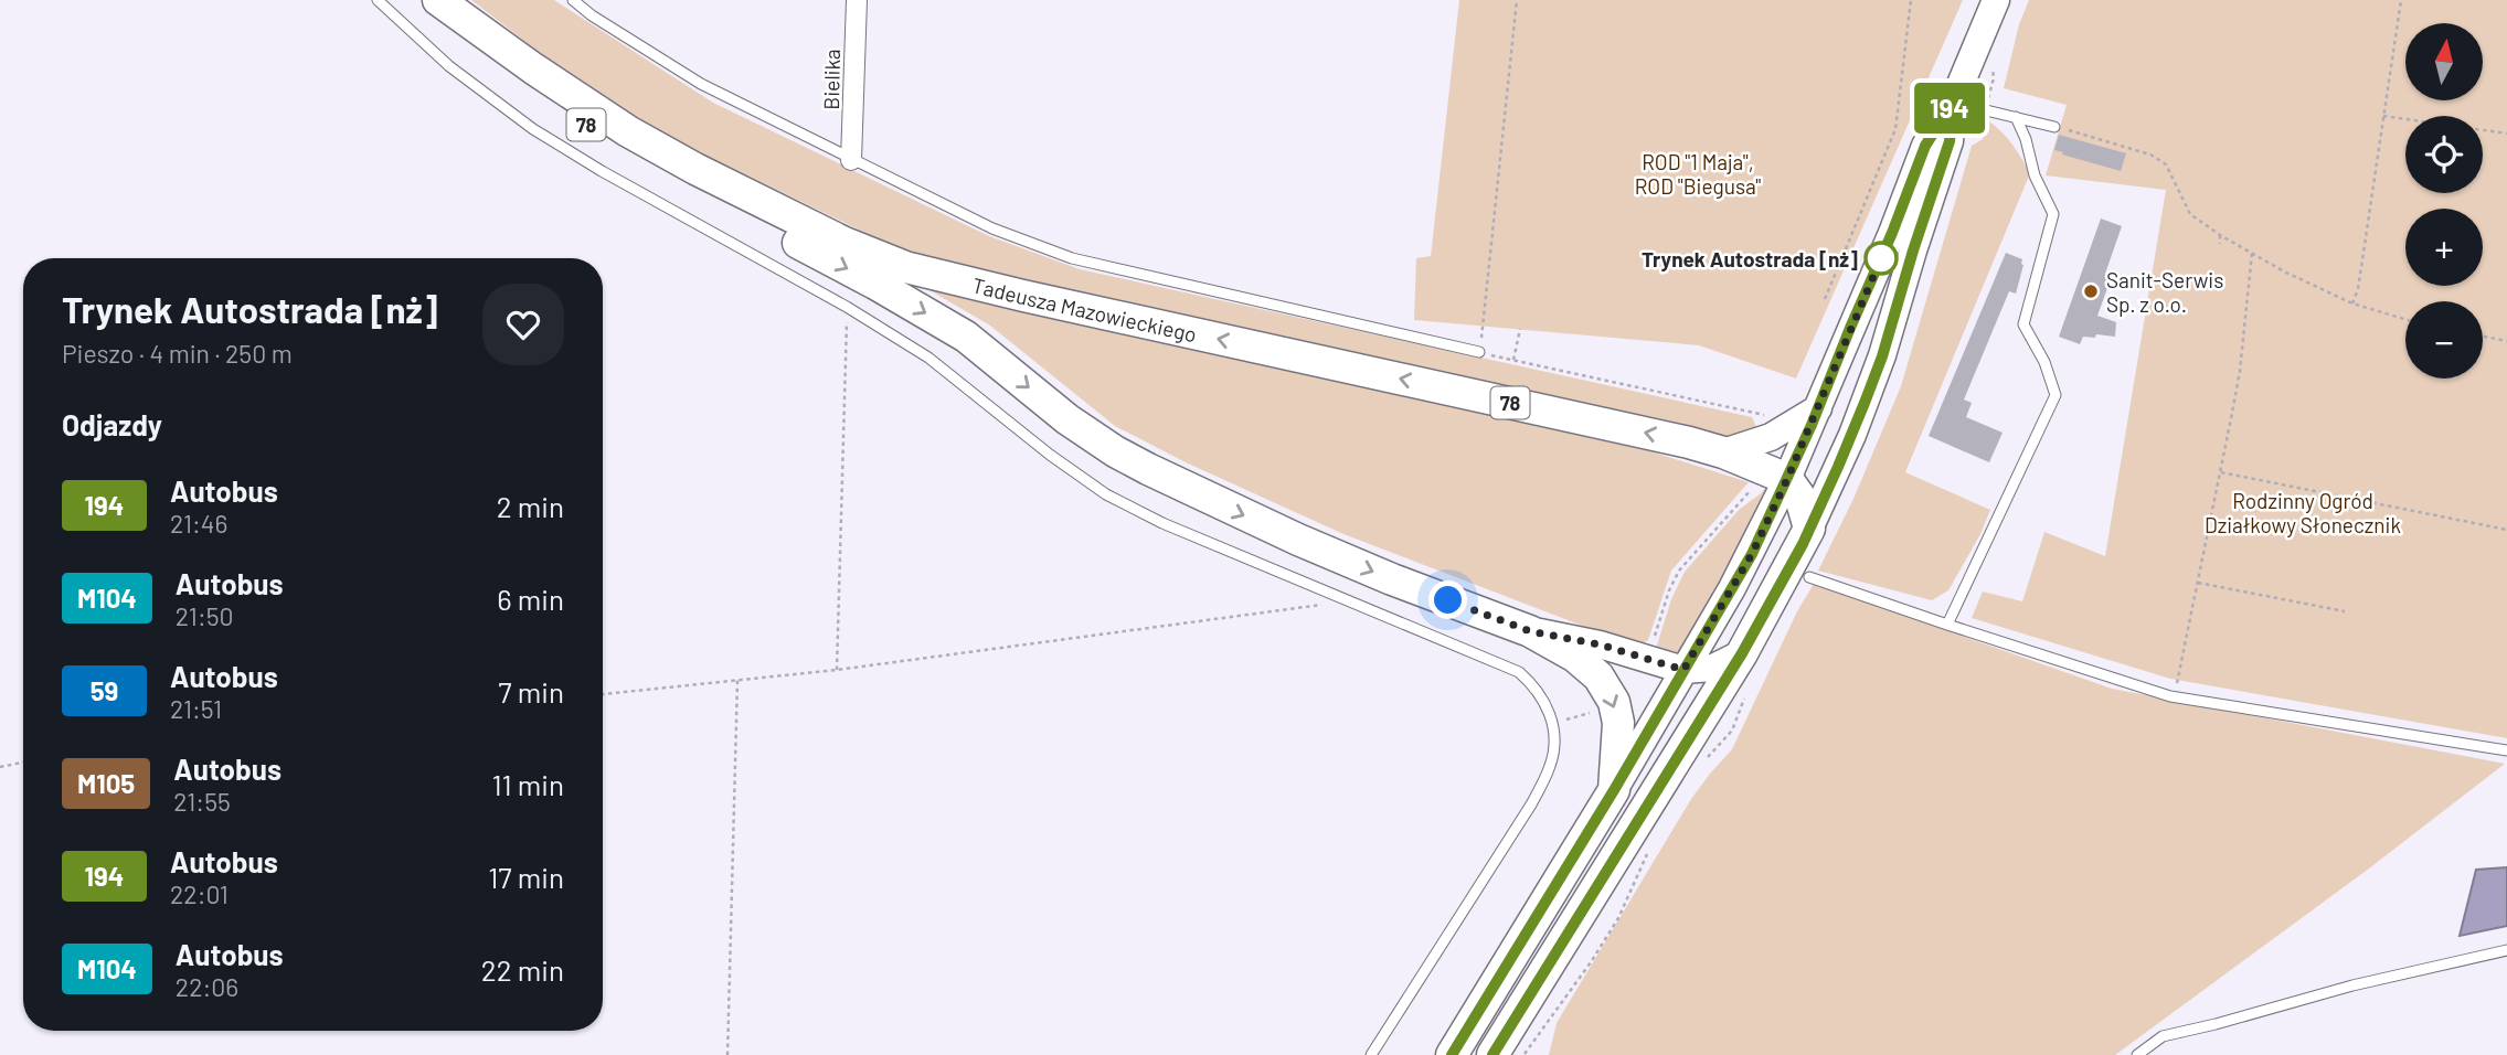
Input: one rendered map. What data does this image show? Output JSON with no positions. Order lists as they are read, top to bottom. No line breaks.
{"streets":{"main road":["78","Tadeusza Mazowieckiego"],"street":["Bielika"]},"parks":["ROD \"1 Maja\", ROD \"Biegusa\"","Rodzinny Ogród Działkowy Słonecznik"],"places":["Trynek Autostrada [nż]","Sanit-Serwis Sp. z o.o."],"lines":["bus line 194"],"north":"top","page":{"on_map":"194","map_buttons":["+","−"],"heading":[["Trynek Autostrada [nż]","Pieszo · 4 min · 250 m"],"Odjazdy"],"list":[{"mark":"194","name":"Autobus","note":"21:46","value":"2 min"},{"mark":"M104","name":"Autobus","note":"21:50","value":"6 min"},{"mark":"59","name":"Autobus","note":"21:51","value":"7 min"},{"mark":"M105","name":"Autobus","note":"21:55","value":"11 min"},{"mark":"194","name":"Autobus","note":"22:01","value":"17 min"},{"mark":"M104","name":"Autobus","note":"22:06","value":"22 min"}]}}
